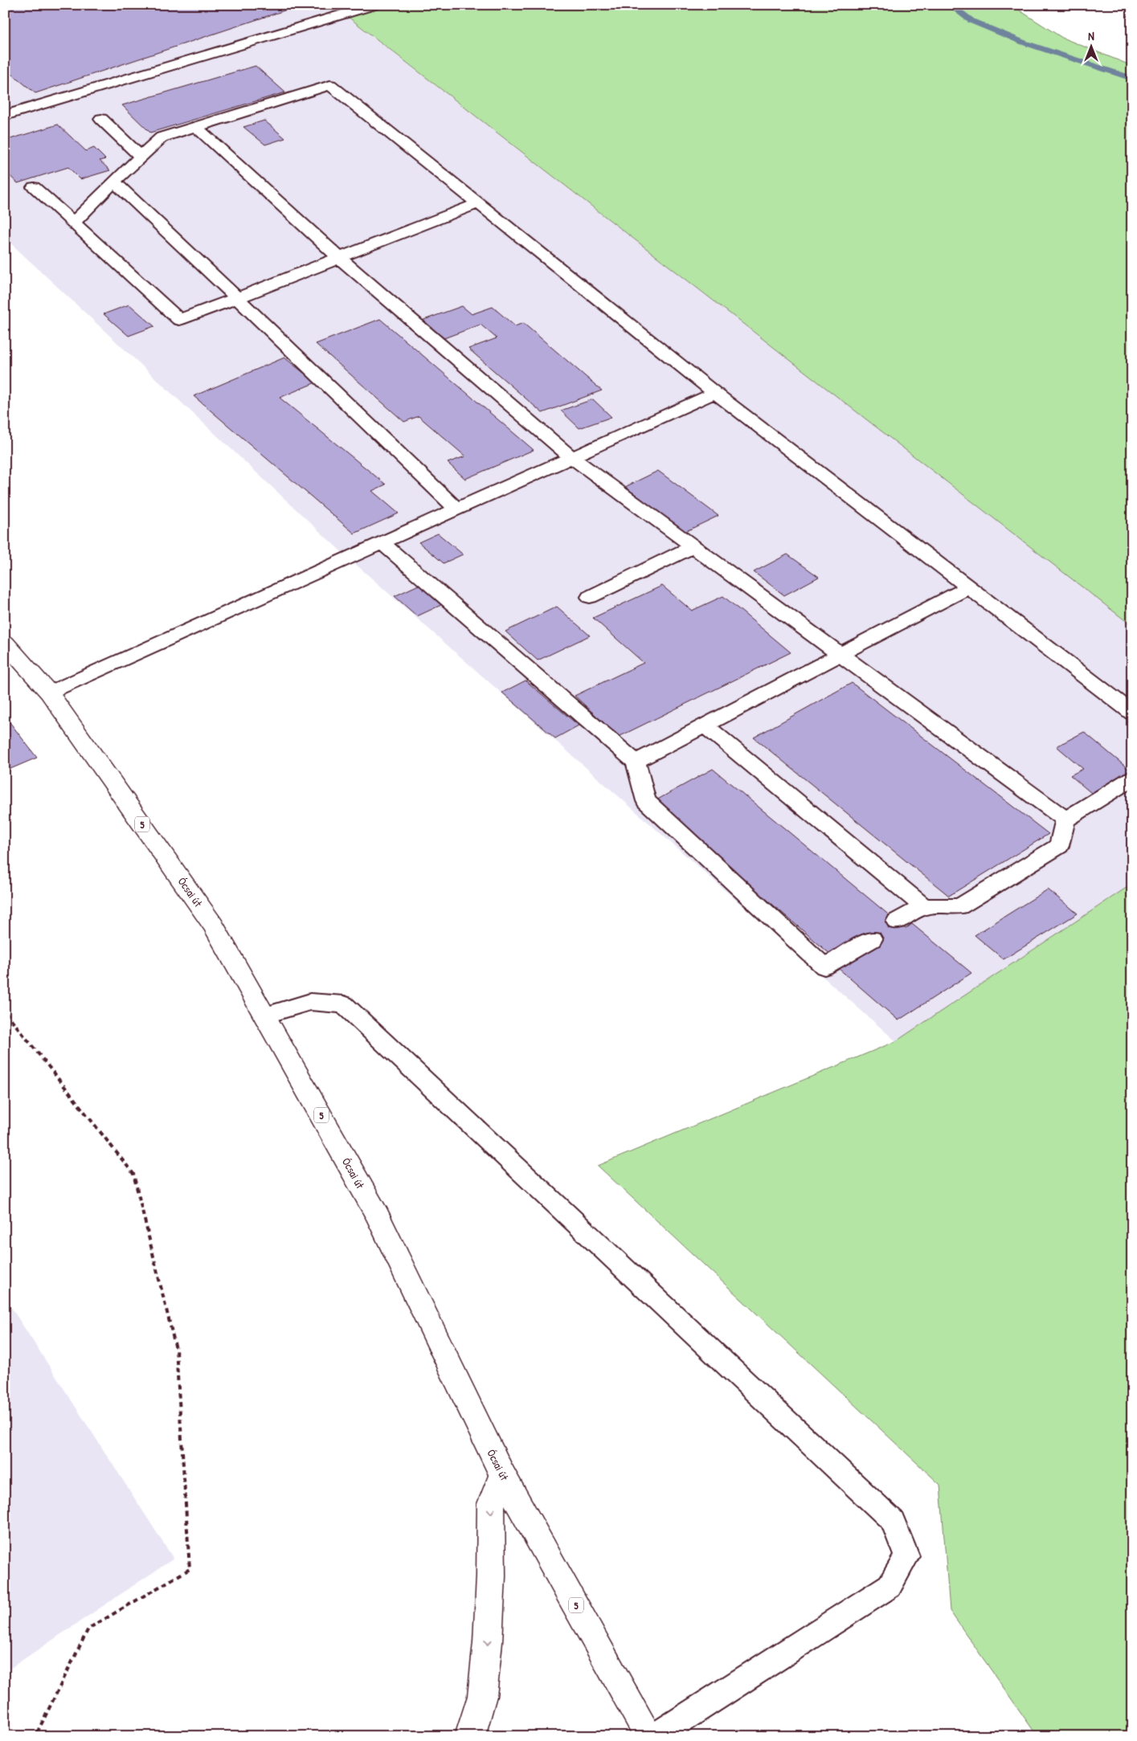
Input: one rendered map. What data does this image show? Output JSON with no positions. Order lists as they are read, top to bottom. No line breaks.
{"streets":{"main road":["5","Ócsai út"]},"north":"top"}
